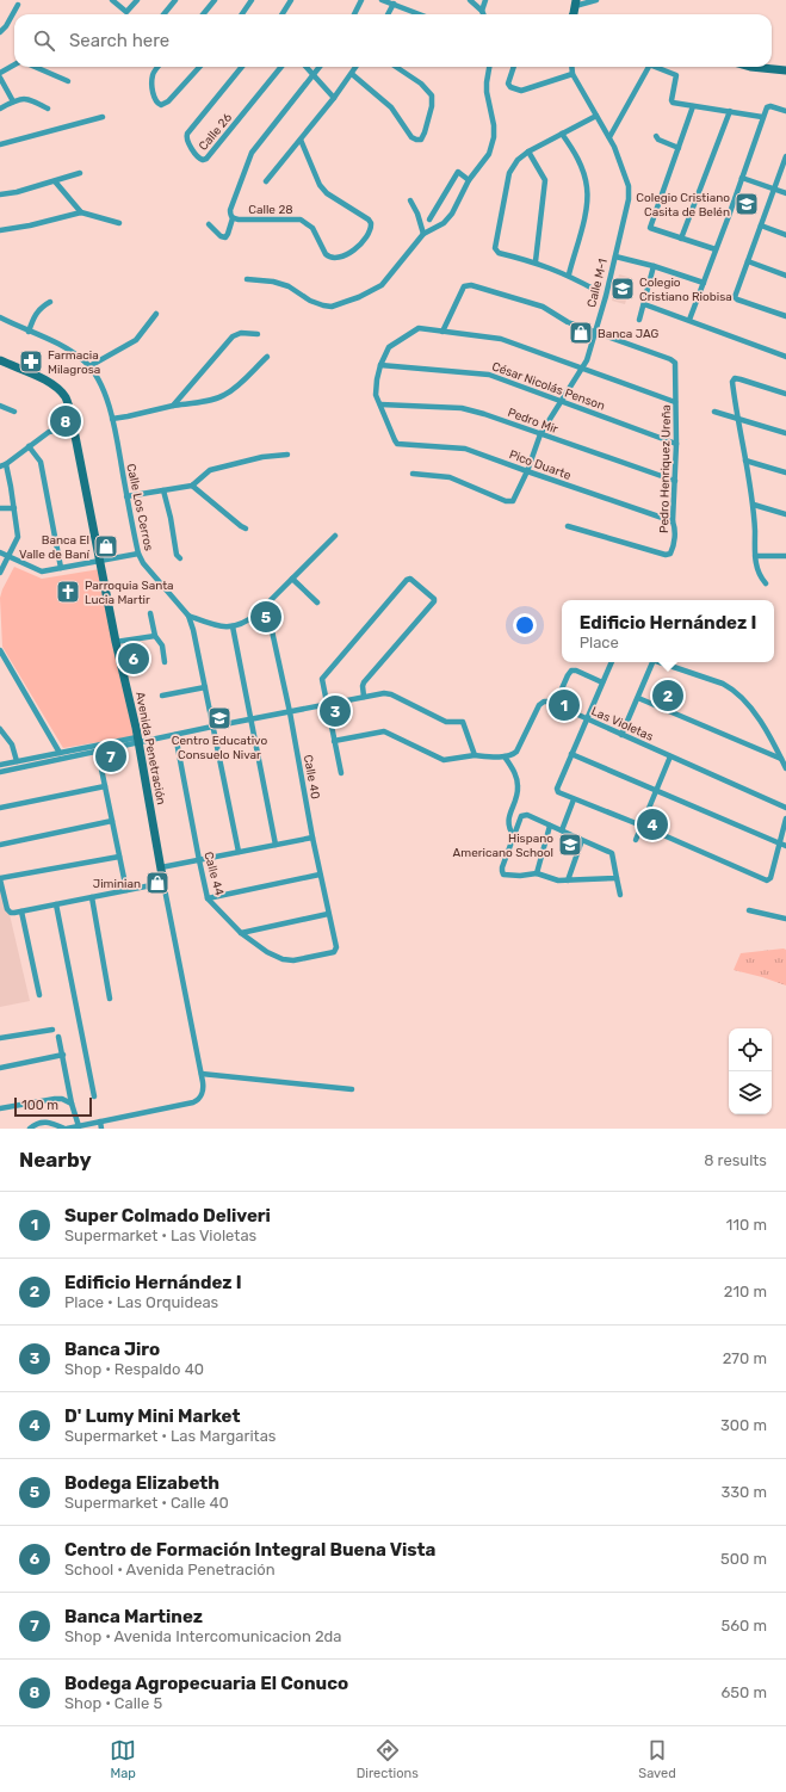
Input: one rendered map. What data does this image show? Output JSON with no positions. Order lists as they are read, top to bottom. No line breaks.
{"streets":{"street":["Calle 26","Calle 28","Calle M-1","César Nicolás Penson","Pedro Mir","Pico Duarte","Pedro Henriquez Ureña","Calle Los Cerros","Las Violetas","Avenida Penetración","Calle 40","Calle 44"]},"crossings":[["Calle M-1","César Nicolás Penson"],["Calle M-1","Pedro Mir"],["Calle M-1","Pico Duarte"],["Calle M-1","Pedro Henriquez Ureña"],["César Nicolás Penson","Pedro Henriquez Ureña"],["Pedro Mir","Pico Duarte"],["Pedro Mir","Pedro Henriquez Ureña"],["Pico Duarte","Pedro Henriquez Ureña"],["Calle 40","Calle 44"]],"places":{"school or university":["Colegio Cristiano Casita de Belén","Colegio Cristiano Riobisa","Centro Educativo Consuelo Nivar","Hispano Americano School"],"shop":["Banca JAG","Banca El Valle de Baní","Jiminian"],"pharmacy":["Farmacia Milagrosa"],"church":["Parroquia Santa Lucia Martir"]},"scale_bar":"100 m","page":{"search":"Search here","pins":["8","5","6","2","1","3","7","4"],"popup":["Edificio Hernández I","Place"],"scale":"100 m","heading":["Nearby","8 results"],"list":[{"mark":"1","name":"Super Colmado Deliveri","note":"Supermarket · Las Violetas","value":"110 m"},{"mark":"2","name":"Edificio Hernández I","note":"Place · Las Orquideas","value":"210 m"},{"mark":"3","name":"Banca Jiro","note":"Shop · Respaldo 40","value":"270 m"},{"mark":"4","name":"D' Lumy Mini Market","note":"Supermarket · Las Margaritas","value":"300 m"},{"mark":"5","name":"Bodega Elizabeth","note":"Supermarket · Calle 40","value":"330 m"},{"mark":"6","name":"Centro de Formación Integral Buena Vista","note":"School · Avenida Penetración","value":"500 m"},{"mark":"7","name":"Banca Martinez","note":"Shop · Avenida Intercomunicacion 2da","value":"560 m"},{"mark":"8","name":"Bodega Agropecuaria El Conuco","note":"Shop · Calle 5","value":"650 m"}],"nav":["Map","Directions","Saved"]}}
